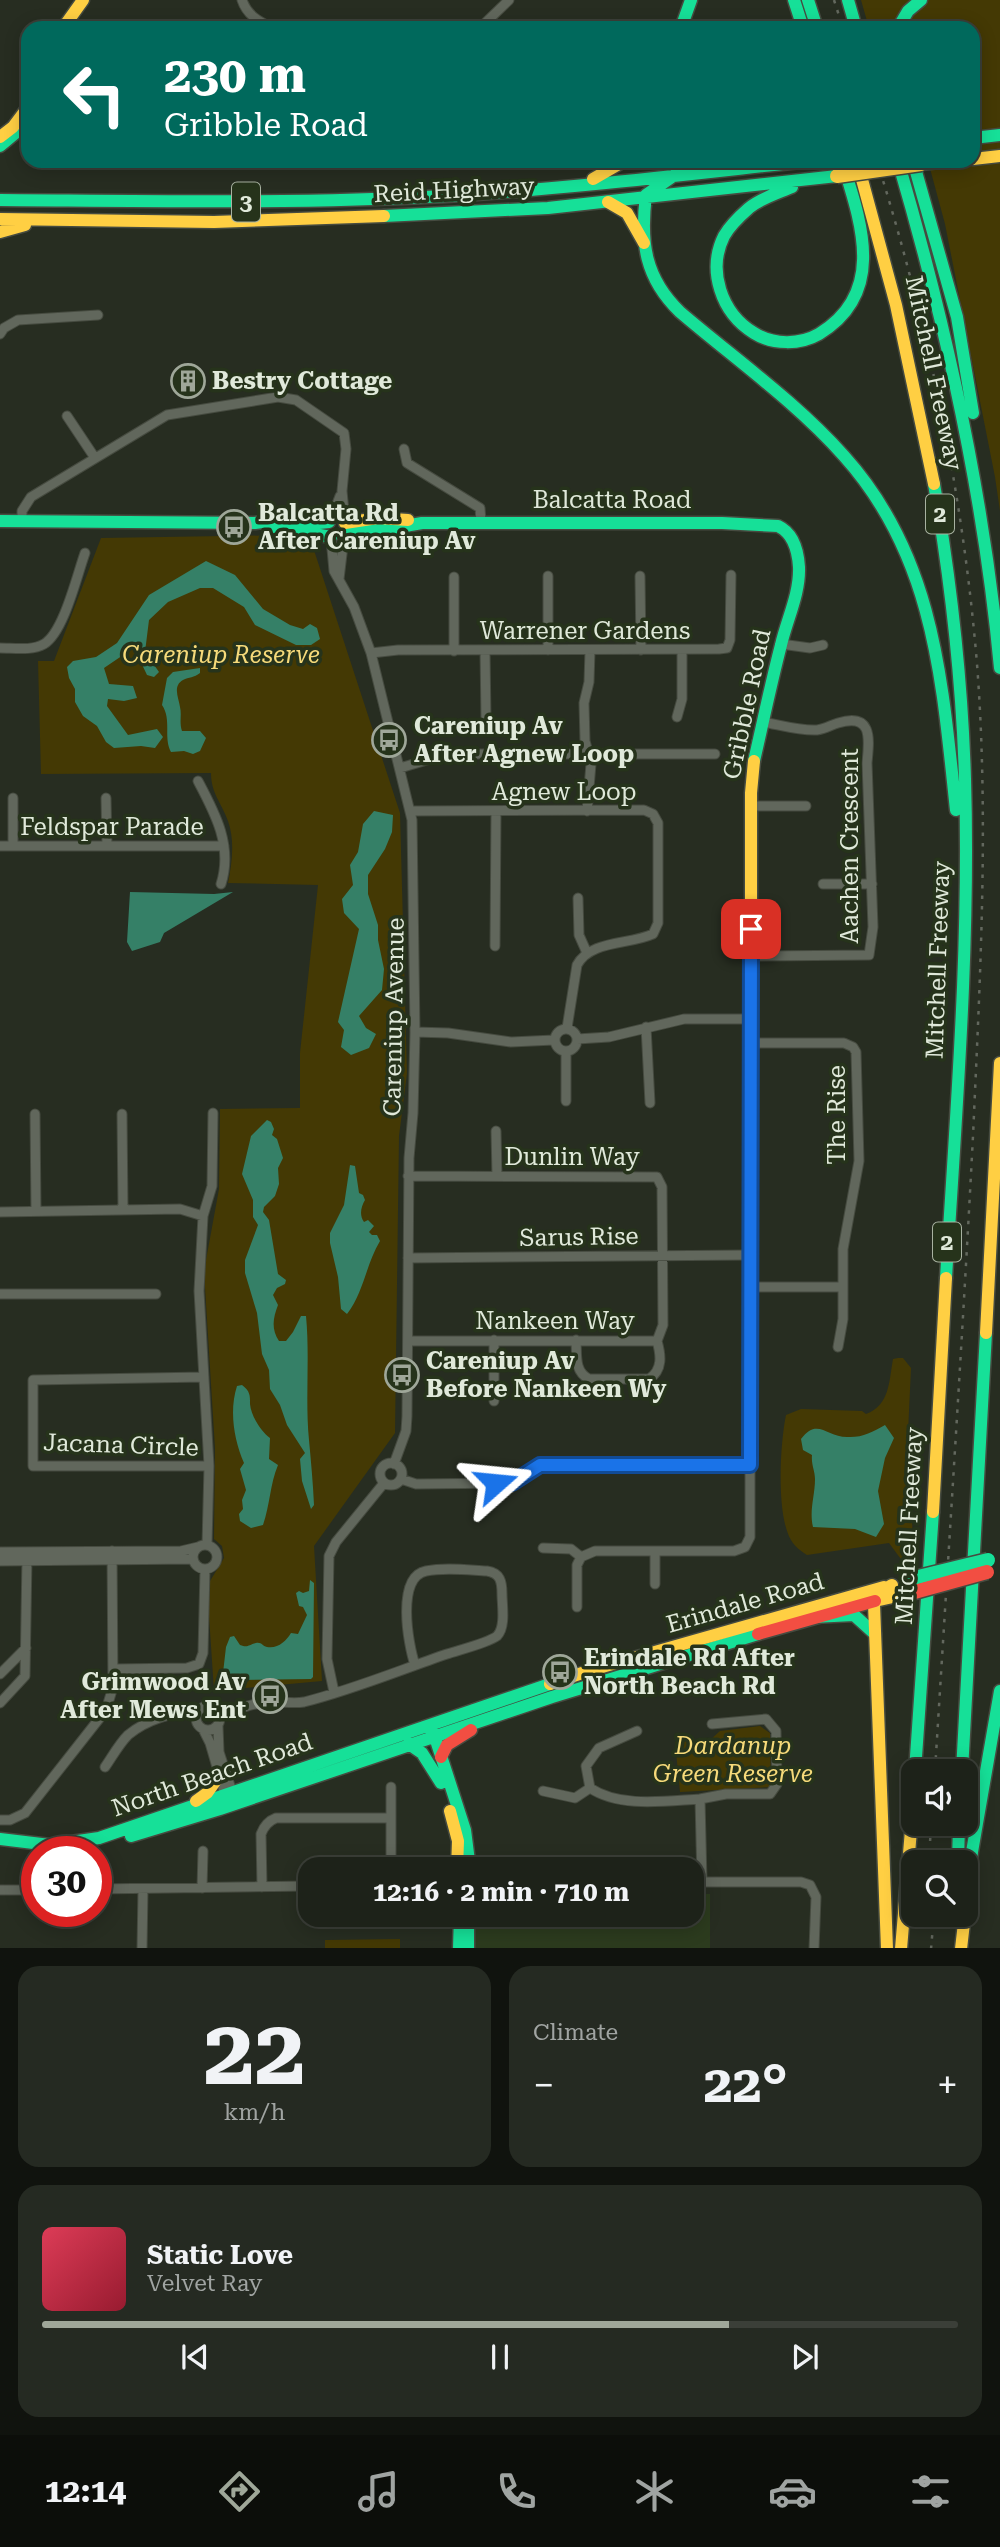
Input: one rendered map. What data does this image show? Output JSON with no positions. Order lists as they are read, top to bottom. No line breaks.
{"streets":{"main road":["Reid Highway","3","Mitchell Freeway","Balcatta Road","2","Gribble Road","Erindale Road","North Beach Road"],"street":["Warrener Gardens","Agnew Loop","Feldspar Parade","Aachen Crescent","Careniup Avenue","The Rise","Dunlin Way","Sarus Rise","Nankeen Way","Jacana Circle"]},"crossings":[["Balcatta Road","Gribble Road"],["Balcatta Road","Careniup Avenue"],["Warrener Gardens","Careniup Avenue"],["Gribble Road","Aachen Crescent"],["Gribble Road","The Rise"],["Gribble Road","Sarus Rise"],["Agnew Loop","Careniup Avenue"],["Careniup Avenue","Dunlin Way"],["Careniup Avenue","Sarus Rise"],["Careniup Avenue","Nankeen Way"],["Dunlin Way","Sarus Rise"],["Dunlin Way","Nankeen Way"],["Sarus Rise","Nankeen Way"],["Erindale Road","North Beach Road"]],"parks":["Careniup Reserve","Dardanup Green Reserve"],"places":{"building":["Bestry Cottage"],"bus stop":["Balcatta Rd After Careniup Av","Careniup Av After Agnew Loop","Careniup Av Before Nankeen Wy","Erindale Rd After North Beach Rd","Grimwood Av After Mews Ent"]},"page":{"turn":["230 m","Gribble Road"],"limit":"30","trip":"12:16 · 2 min · 710 m","tile":[["22","km/h"],"Climate"],"heat":["−","22°","+"],"song":["Static Love","Velvet Ray"],"tabs":"12:14"}}
